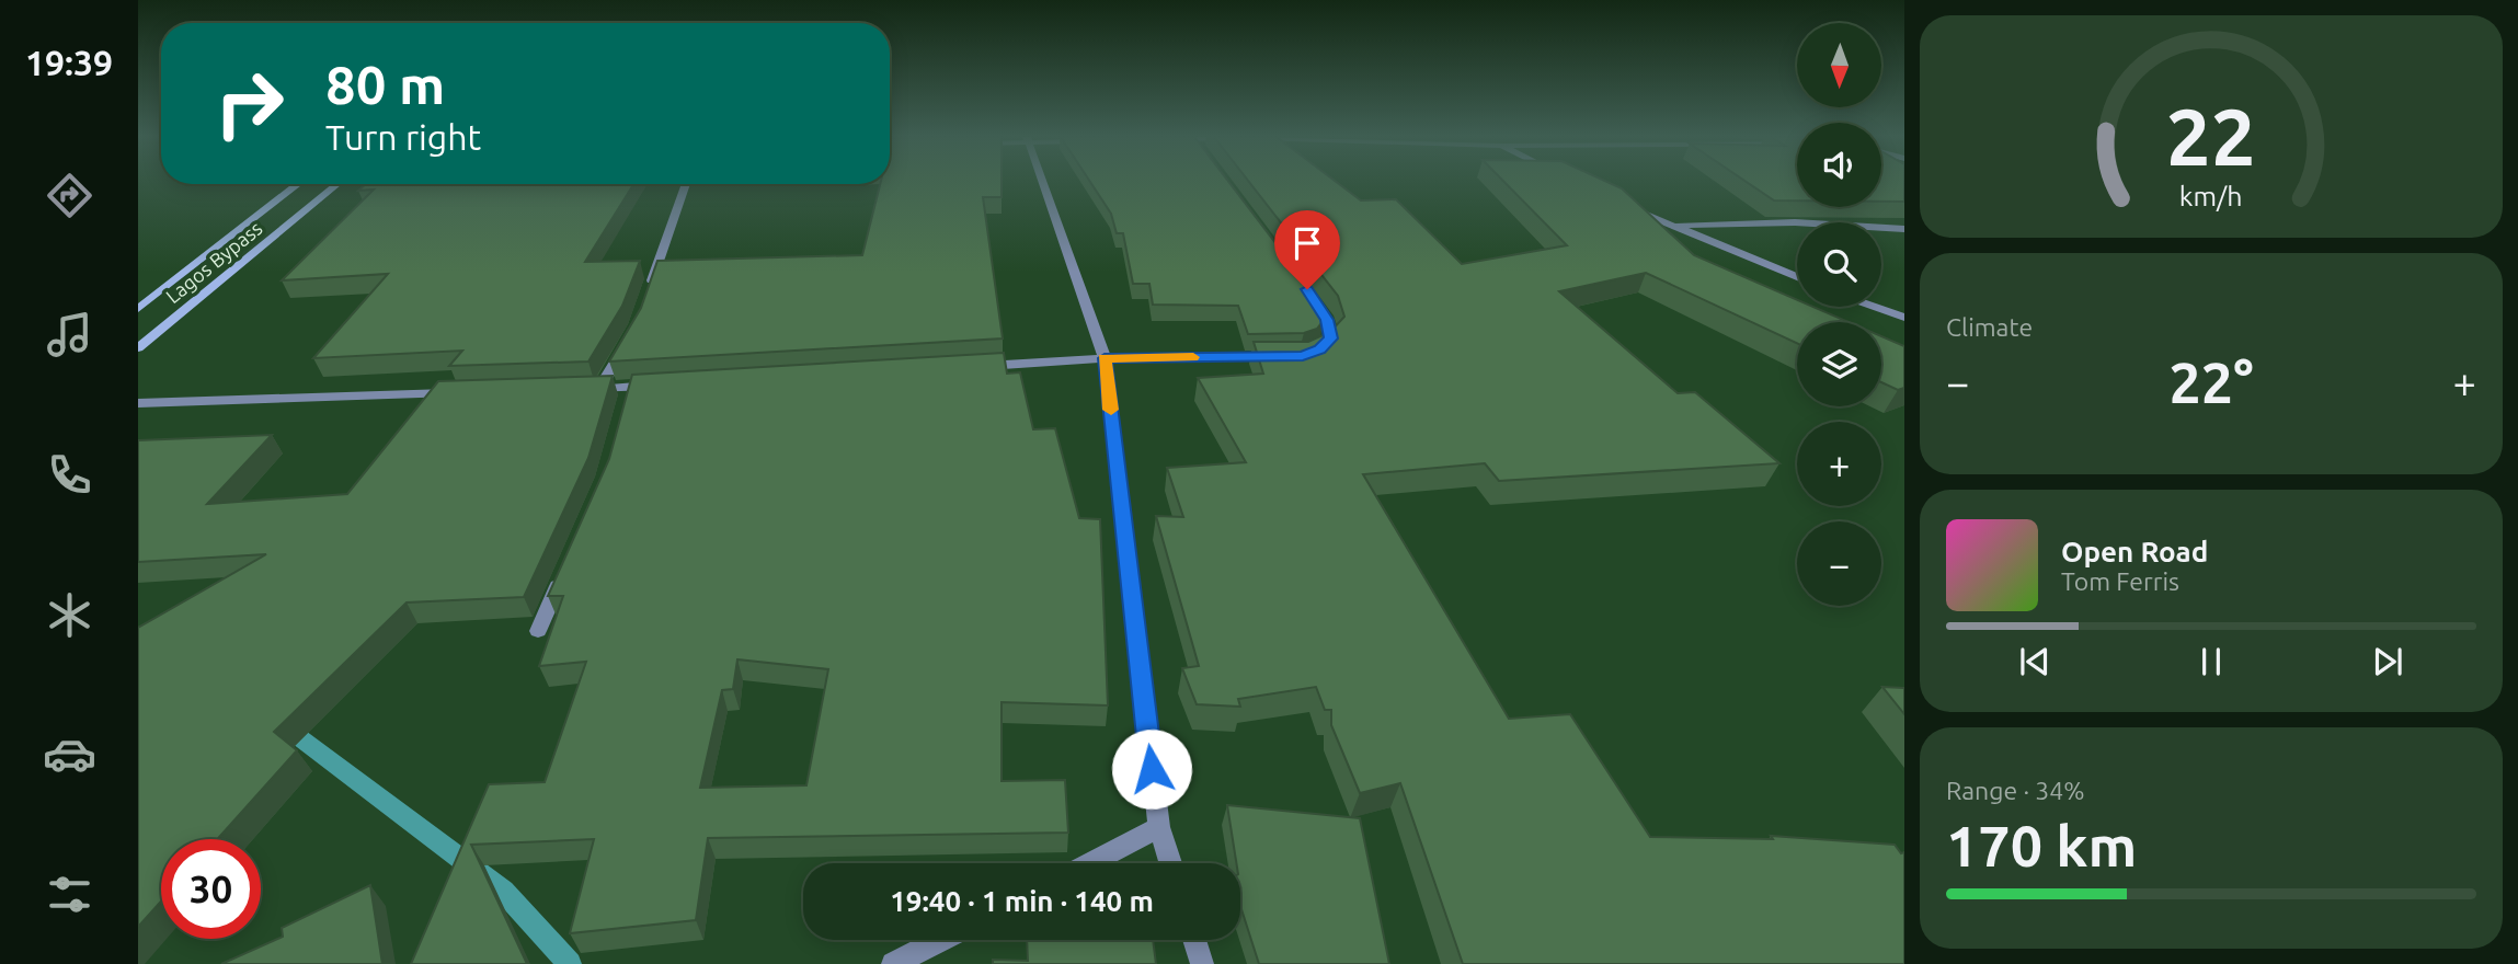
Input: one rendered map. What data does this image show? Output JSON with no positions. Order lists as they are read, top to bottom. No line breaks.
{"streets":{"main road":["Lagos Bypass"]},"north":"bottom","page":{"tabs":"19:39","map_buttons":["+","−"],"turn":["80 m","Turn right"],"tile":["Climate",["Range · 34%","170 km"]],"heat":["−","22°","+"],"song":["Open Road","Tom Ferris"],"limit":"30","trip":"19:40 · 1 min · 140 m","gauge":["22","km/h"]}}
